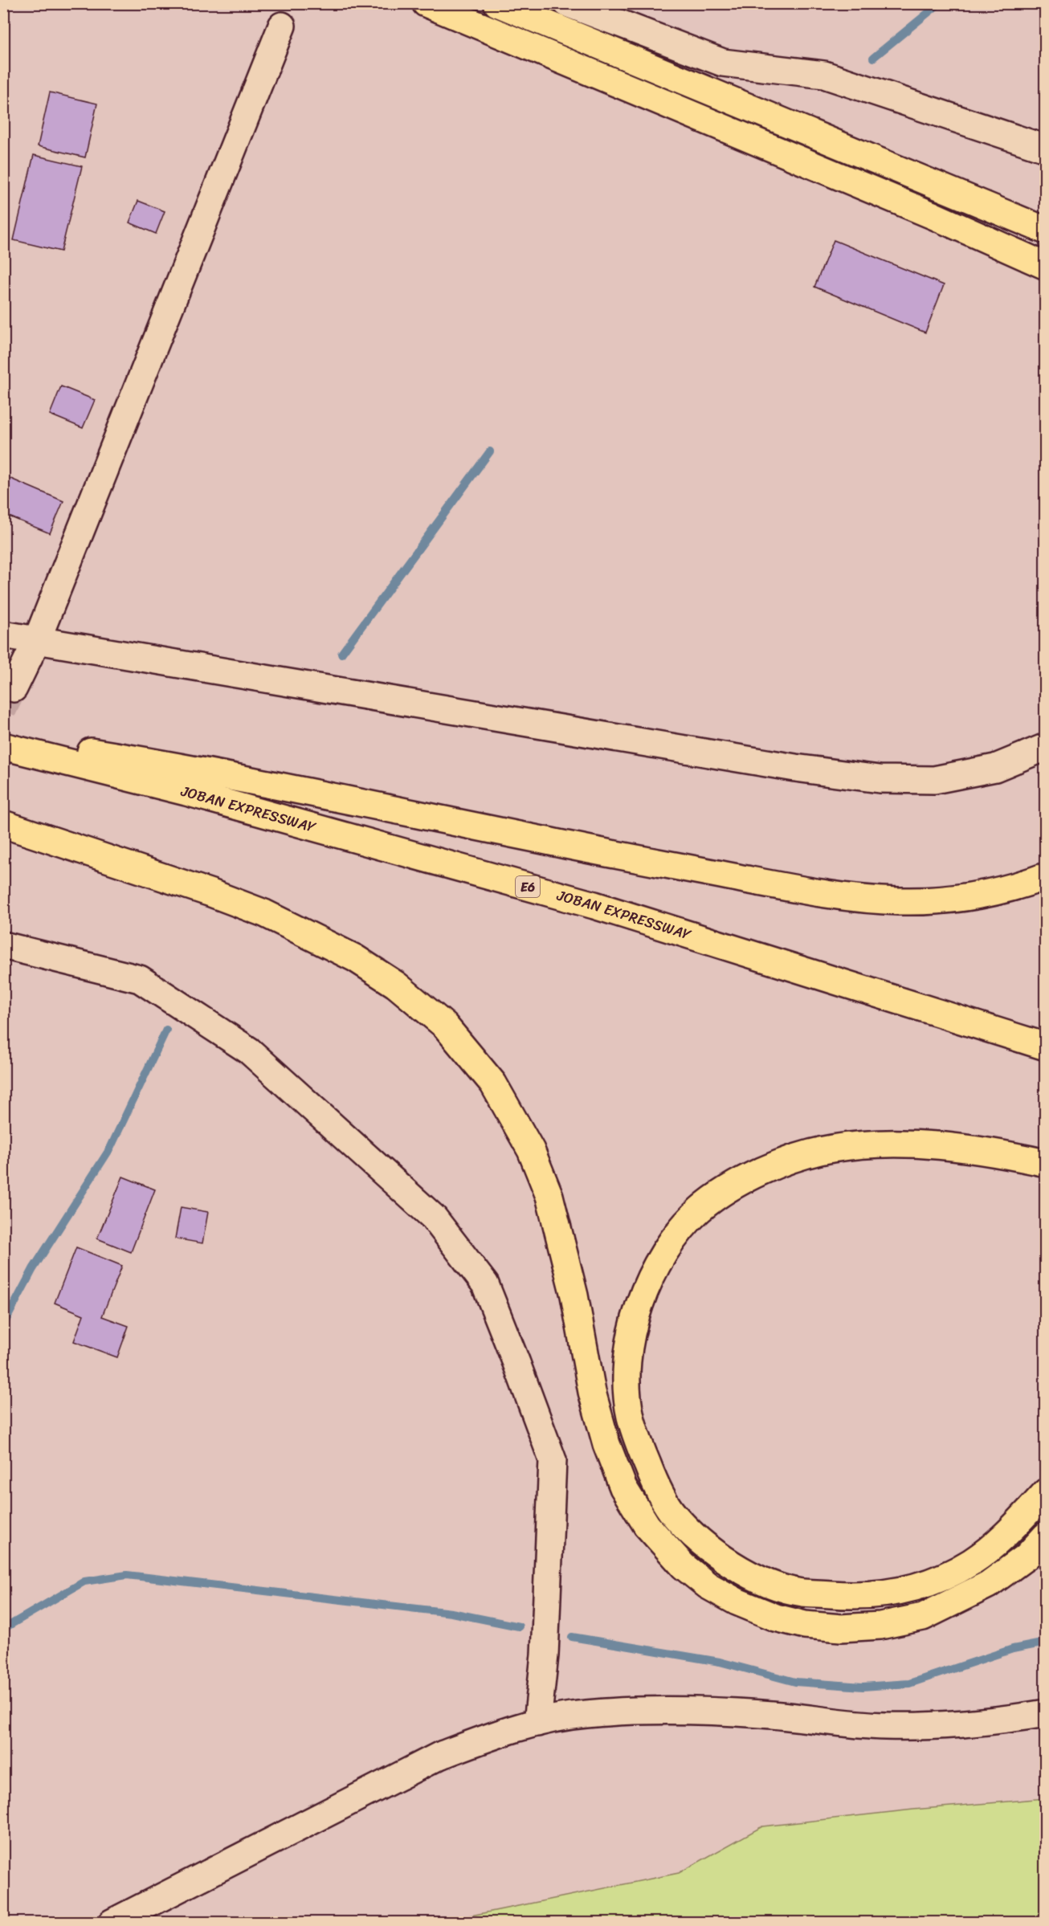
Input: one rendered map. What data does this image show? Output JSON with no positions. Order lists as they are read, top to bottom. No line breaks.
{"streets":{"highway":["JOBAN EXPRESSWAY","E6"]}}
